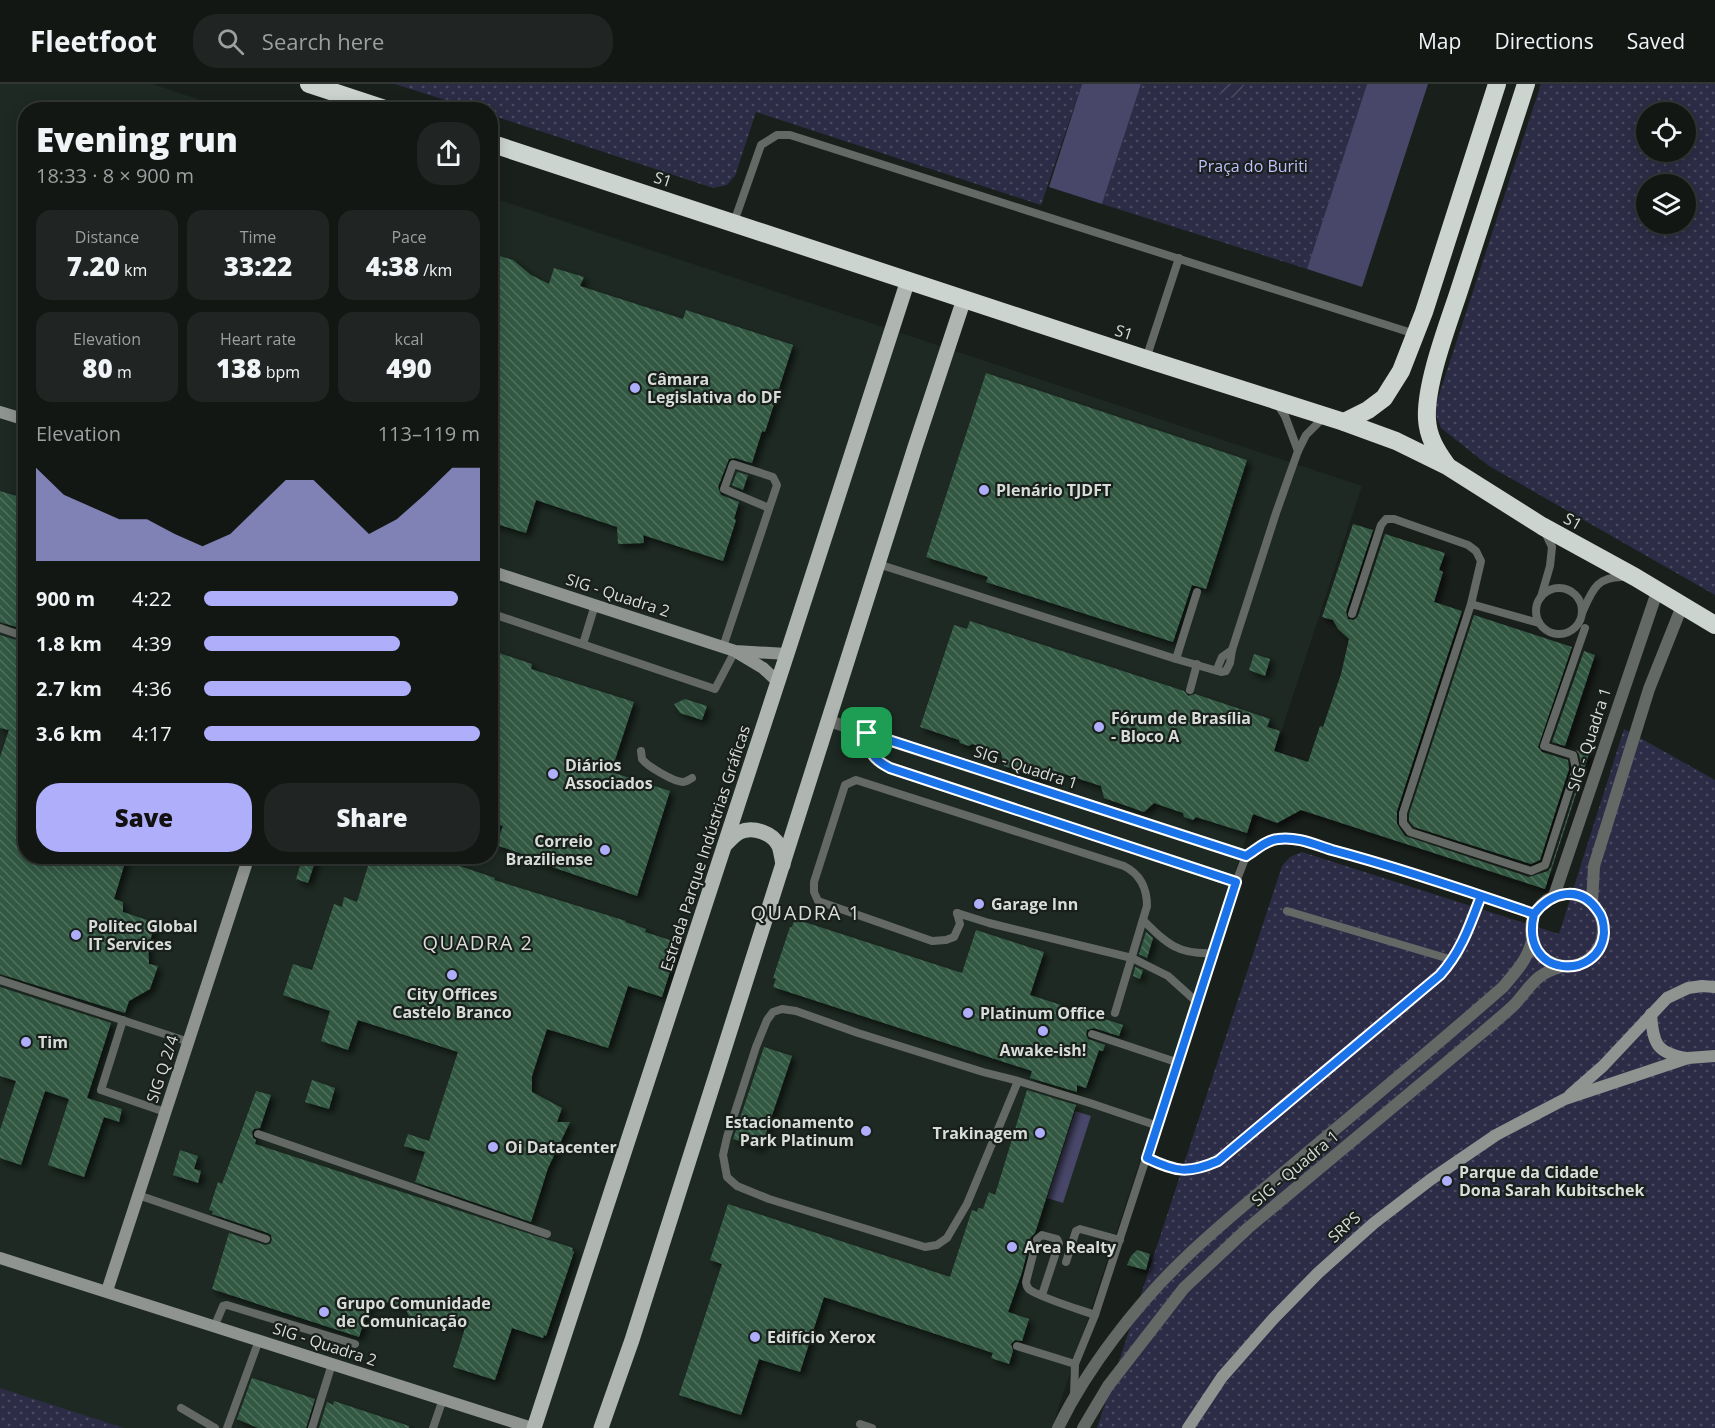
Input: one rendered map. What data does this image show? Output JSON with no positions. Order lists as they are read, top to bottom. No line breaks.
{"streets":{"highway":["S1"],"main road":["Estrada Parque Indústrias Gráficas"],"street":["SIG - Quadra 2","SIG - Quadra 1","SIG Q 2/4","SRPS"]},"crossings":[["S1","SIG - Quadra 1"],["S1","Estrada Parque Indústrias Gráficas"],["SIG - Quadra 2","Estrada Parque Indústrias Gráficas"],["SIG - Quadra 2","SIG Q 2/4"]],"districts":["QUADRA 1","QUADRA 2"],"parks":["Praça do Buriti"],"places":["Câmara Legislativa do DF","Plenário TJDFT","Fórum de Brasília - Bloco A","Diários Associados","Correio Braziliense","Garage Inn","Politec Global IT Services","City Offices Castelo Branco","Platinum Office","Awake-ish!","Tim","Estacionamento Park Platinum","Trakinagem","Oi Datacenter","Parque da Cidade Dona Sarah Kubitschek","Area Realty","Grupo Comunidade de Comunicação","Edifício Xerox"],"page":{"header":"Fleetfoot","search":"Search here","nav":["Map","Directions","Saved"],"heading":["Evening run","18:33 · 8 × 900 m"],"stats":[["Distance","7.20 km"],["Time","33:22"],["Pace","4:38 /km"],["Elevation","80 m"],["Heart rate","138 bpm"],["kcal","490"]],"chart":["Elevation","113–119 m"],"list":[{"name":"900 m","note":"4:22"},{"name":"1.8 km","note":"4:39"},{"name":"2.7 km","note":"4:36"},{"name":"3.6 km","note":"4:17"}],"buttons":["Save","Share"]}}
